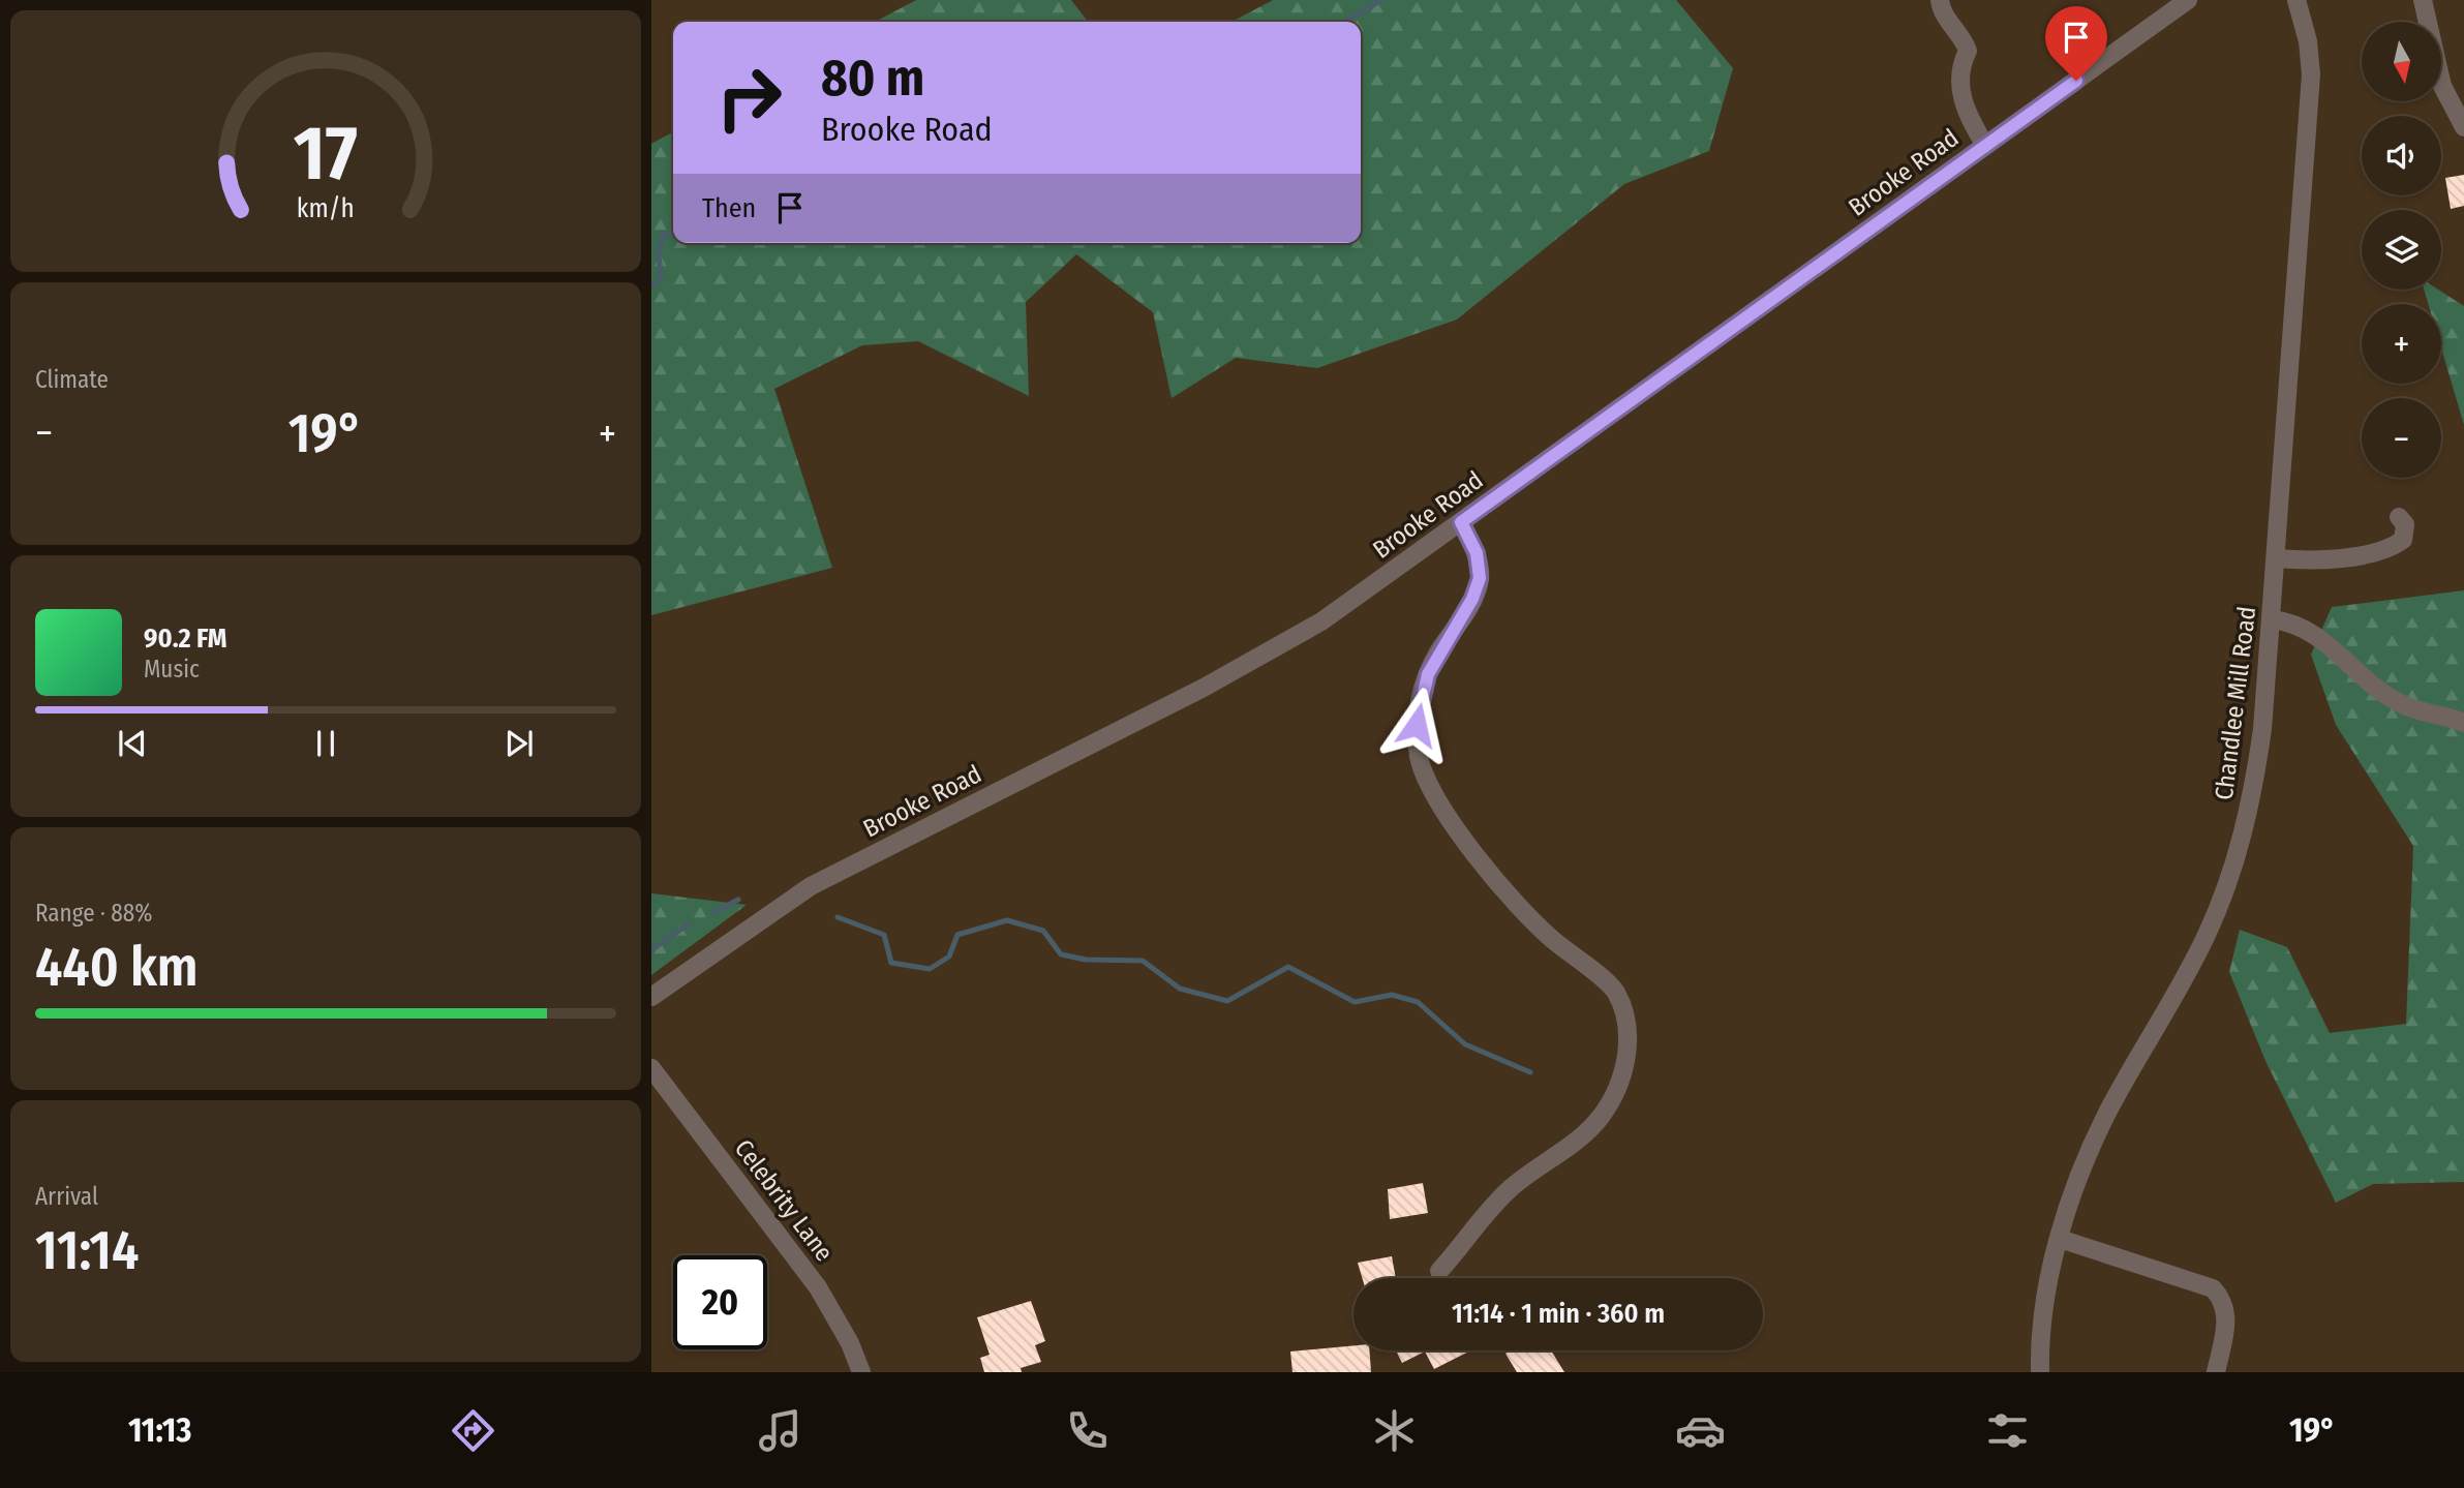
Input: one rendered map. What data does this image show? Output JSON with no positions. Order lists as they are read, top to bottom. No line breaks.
{"streets":{"street":["Brooke Road","Chandlee Mill Road","Celebrity Lane"]},"north":"bottom","page":{"map_buttons":["+","−"],"turn":["80 m","Brooke Road"],"then":"Then","tile":["Climate",["Range · 88%","440 km"],["Arrival","11:14"]],"heat":["−","19°","+"],"song":["90.2 FM","Music"],"limit":"20","trip":"11:14 · 1 min · 360 m","tabs":["11:13","19°"],"gauge":["17","km/h"]}}
